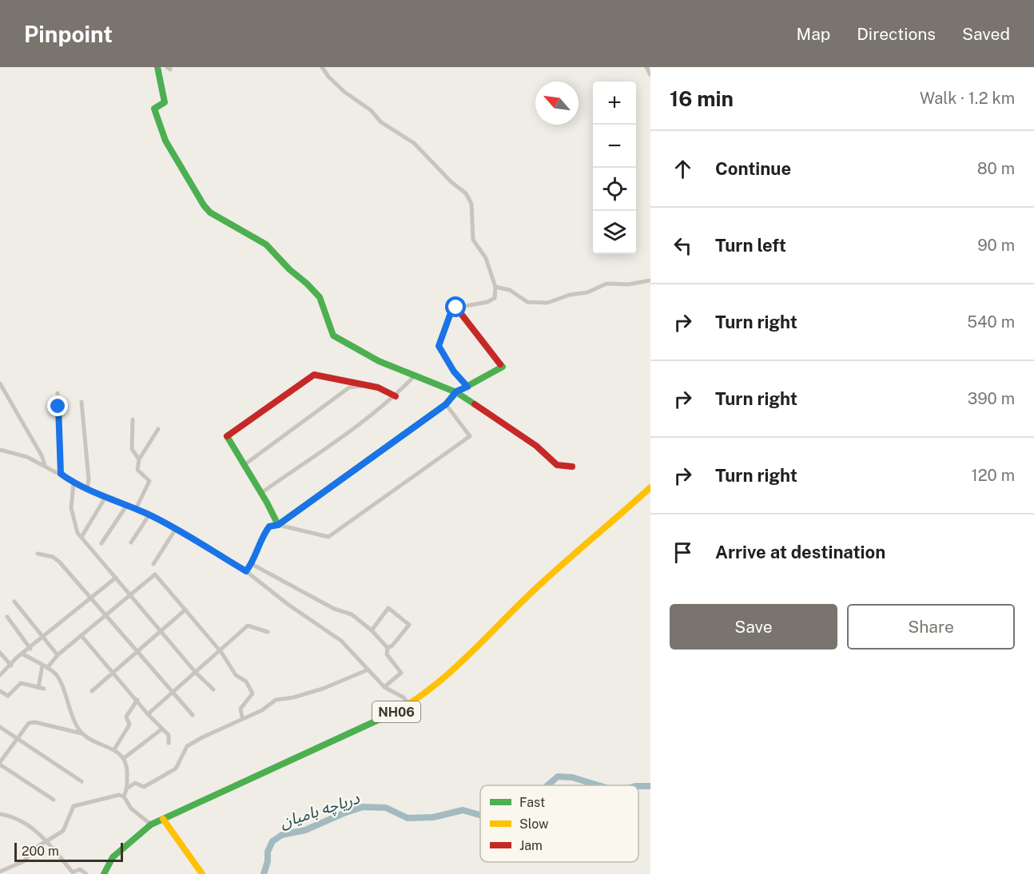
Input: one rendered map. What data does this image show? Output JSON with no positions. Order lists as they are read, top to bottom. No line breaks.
{"streets":{"street":["NH06"]},"water":["دریاچه بامیان"],"legend":["Fast","Slow","Jam"],"scale_bar":"200 m","north":"top left","page":{"header":"Pinpoint","nav":["Map","Directions","Saved"],"heading":["16 min","Walk · 1.2 km"],"map_buttons":["+","−"],"list":[["Continue","80 m"],["Turn left","90 m"],["Turn right","540 m"],["Turn right","390 m"],["Turn right","120 m"],"Arrive at destination"],"buttons":["Save","Share"],"scale":"200 m"}}
